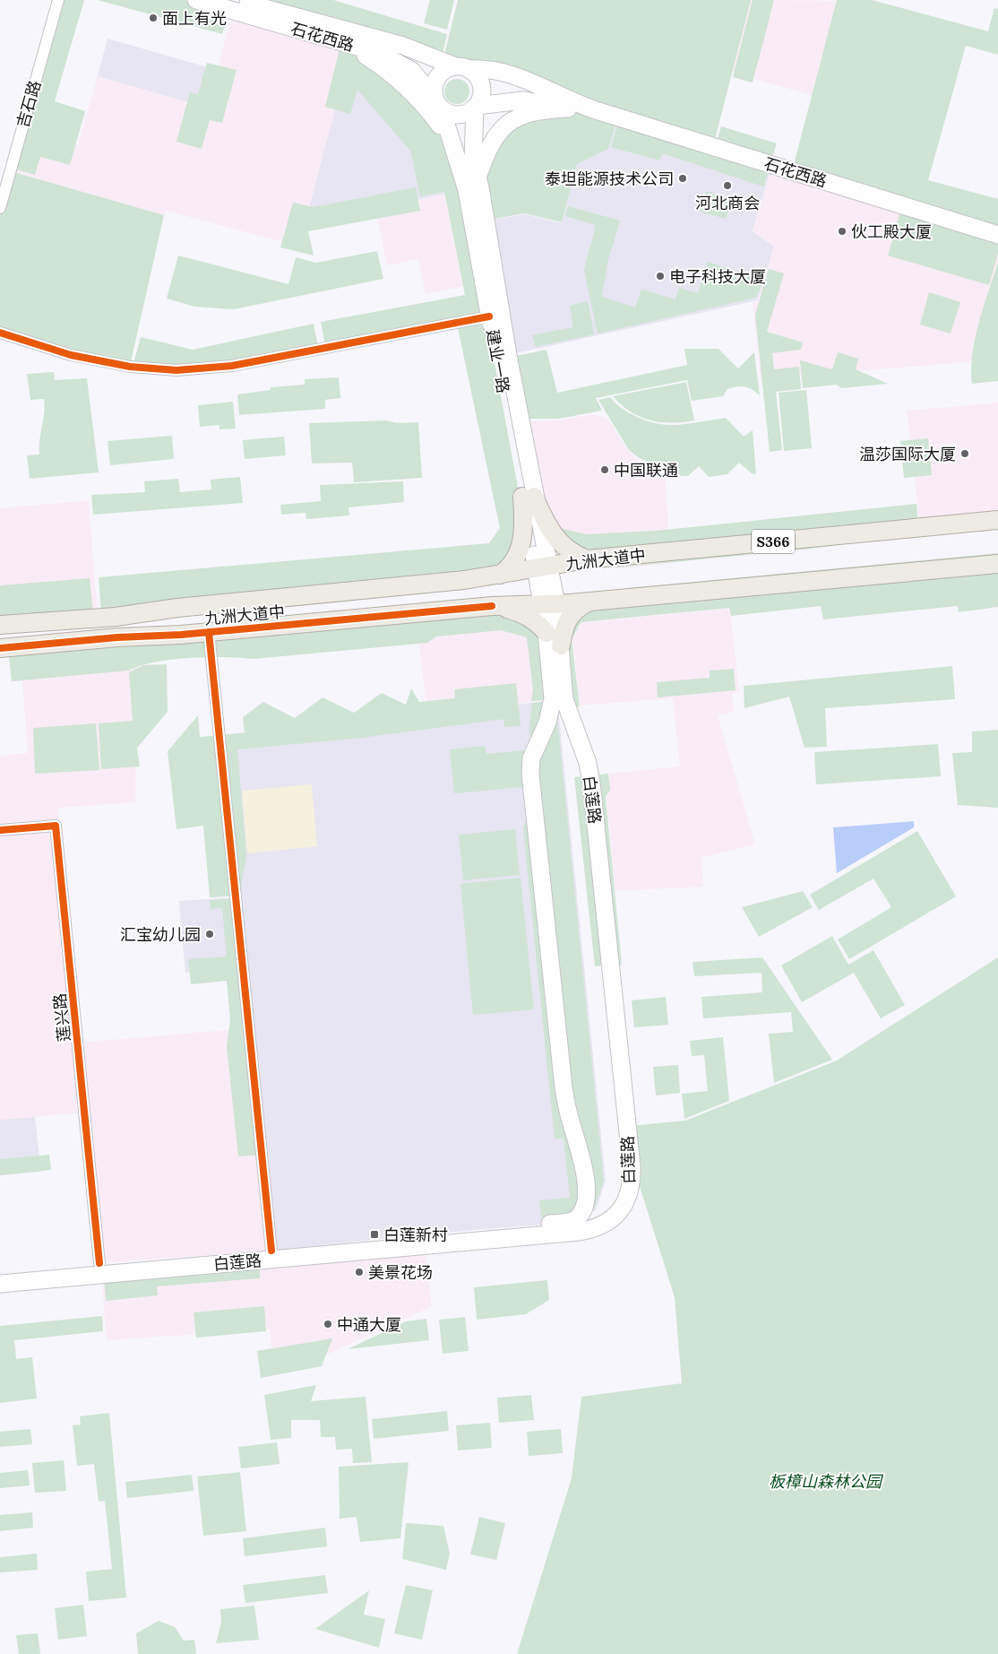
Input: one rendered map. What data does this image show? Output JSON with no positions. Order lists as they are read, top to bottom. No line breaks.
{"streets":{"main road":["石花西路","建业一路","S366","九洲大道中","白莲路"],"street":["吉石路","莲兴路"]},"crossings":[["石花西路","建业一路"],["建业一路","九洲大道中"],["建业一路","白莲路"],["九洲大道中","白莲路"],["白莲路","莲兴路"]],"parks":["板樟山森林公园"],"places":{"other":["面上有光","泰坦能源技术公司","河北商会","伙工殿大厦","电子科技大厦","温莎国际大厦","中国联通","汇宝幼儿园","美景花场","中通大厦"],"transit":["白莲新村"]}}
